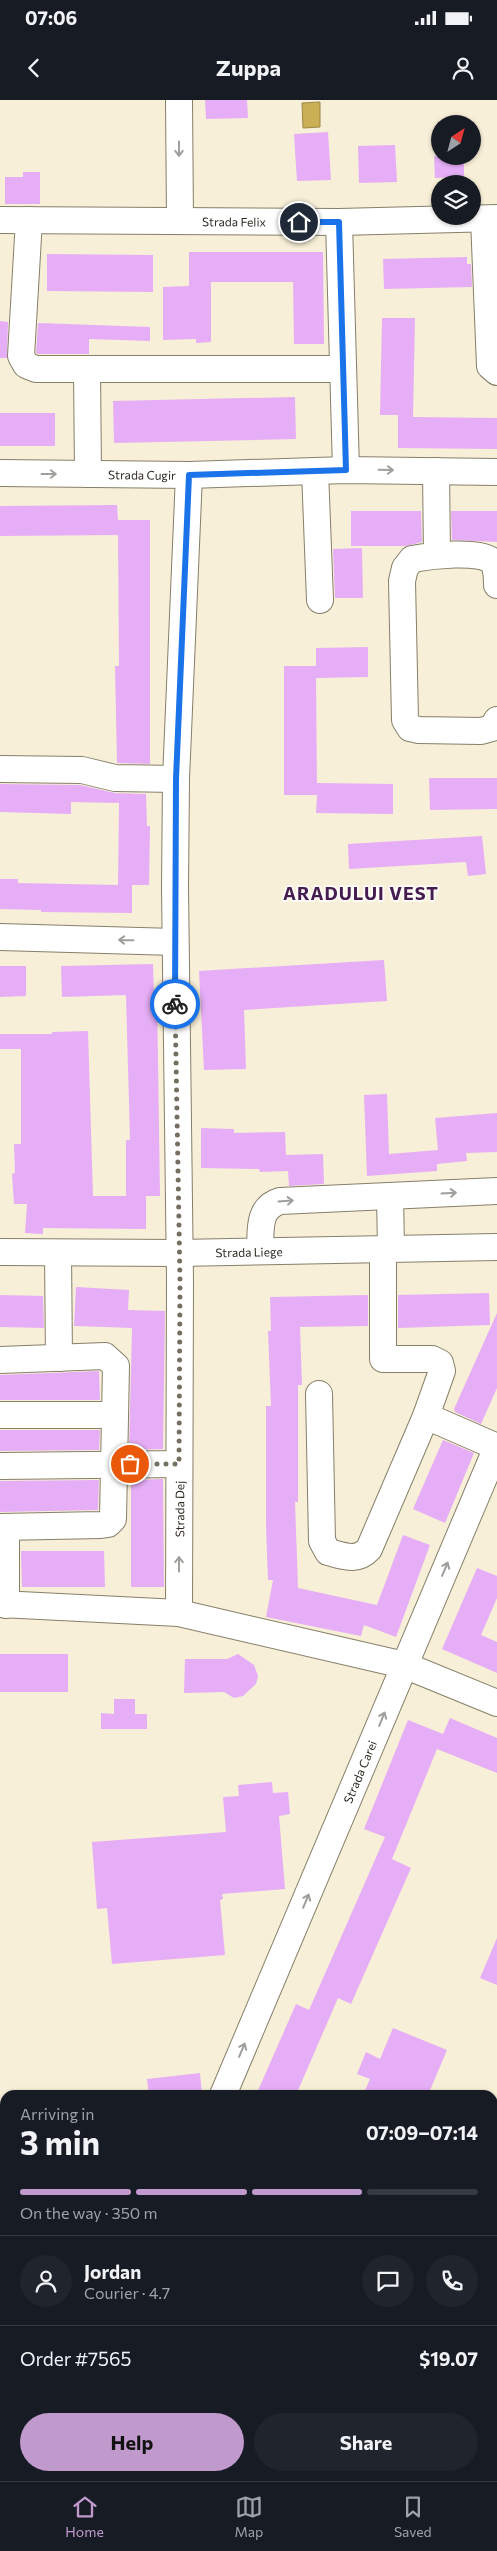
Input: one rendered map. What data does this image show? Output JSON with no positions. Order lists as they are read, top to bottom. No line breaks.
{"streets":{"street":["Strada Felix","Strada Cugir","Strada Liege","Strada Dej","Strada Carei"]},"crossings":[["Strada Cugir","Strada Dej"],["Strada Liege","Strada Dej"]],"one_way":["Strada Cugir","Strada Carei"],"districts":["ARADULUI VEST"],"north":"top right","page":{"status":"07:06","header":"Zuppa","heading":["3 min","Arriving in","07:09–07:14"],"panel":["Jordan","Courier · 4.7","Order #7565","$19.07"],"bar":"On the way · 350 m","buttons":["Help","Share"],"tabs":["Home","Map","Saved"]}}
